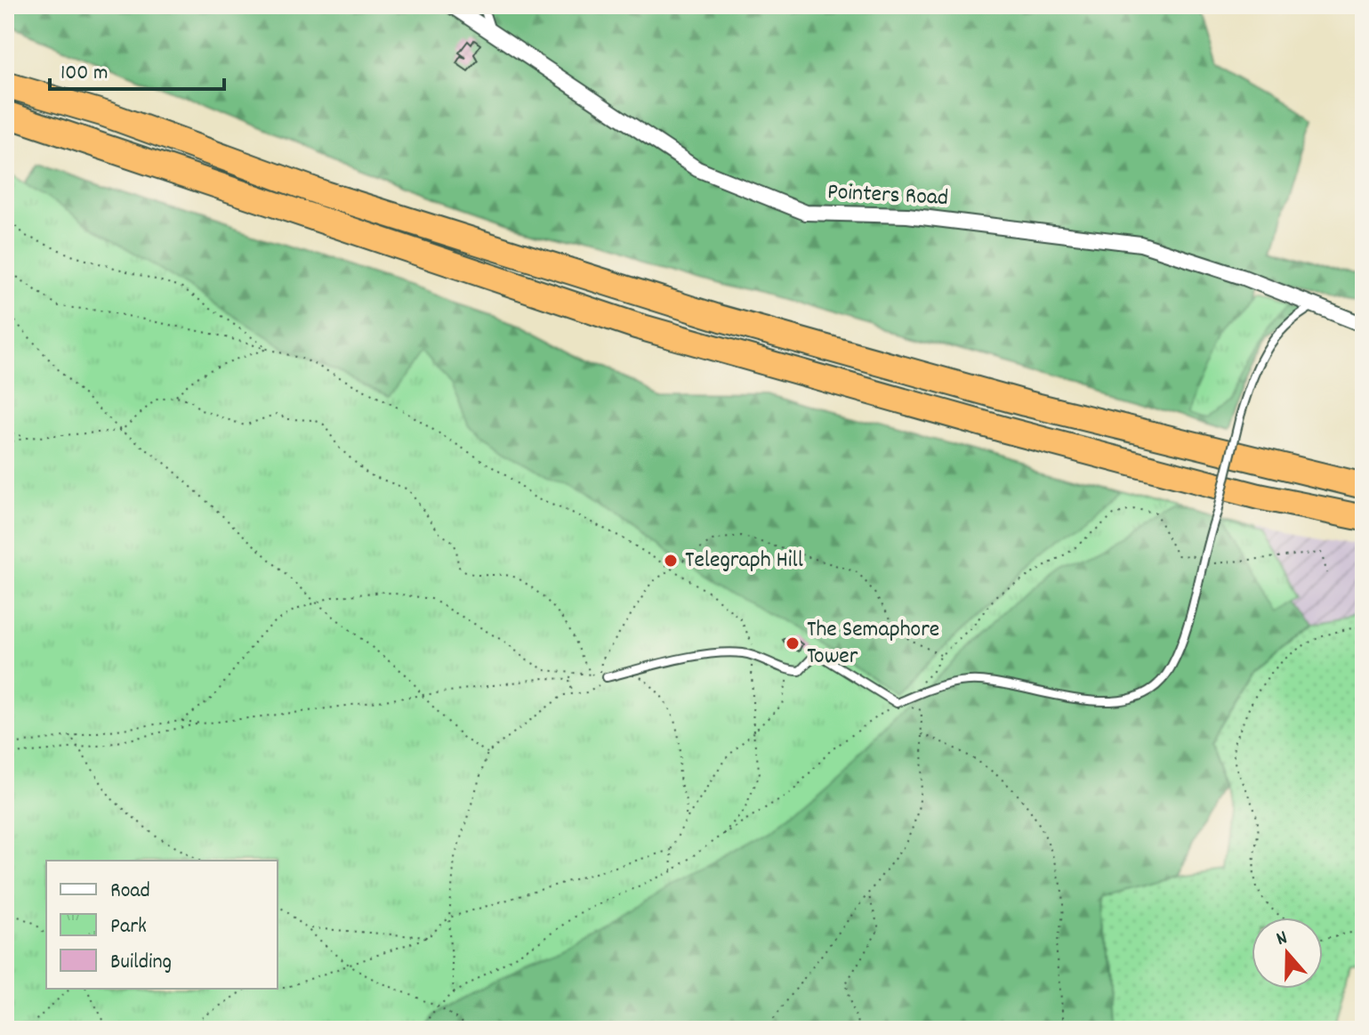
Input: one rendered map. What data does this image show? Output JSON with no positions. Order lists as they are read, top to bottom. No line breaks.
{"streets":{"street":["Pointers Road"]},"places":["Telegraph Hill","The Semaphore Tower"],"legend":["Road","Park","Building"],"scale_bar":"100 m","north":"top"}
